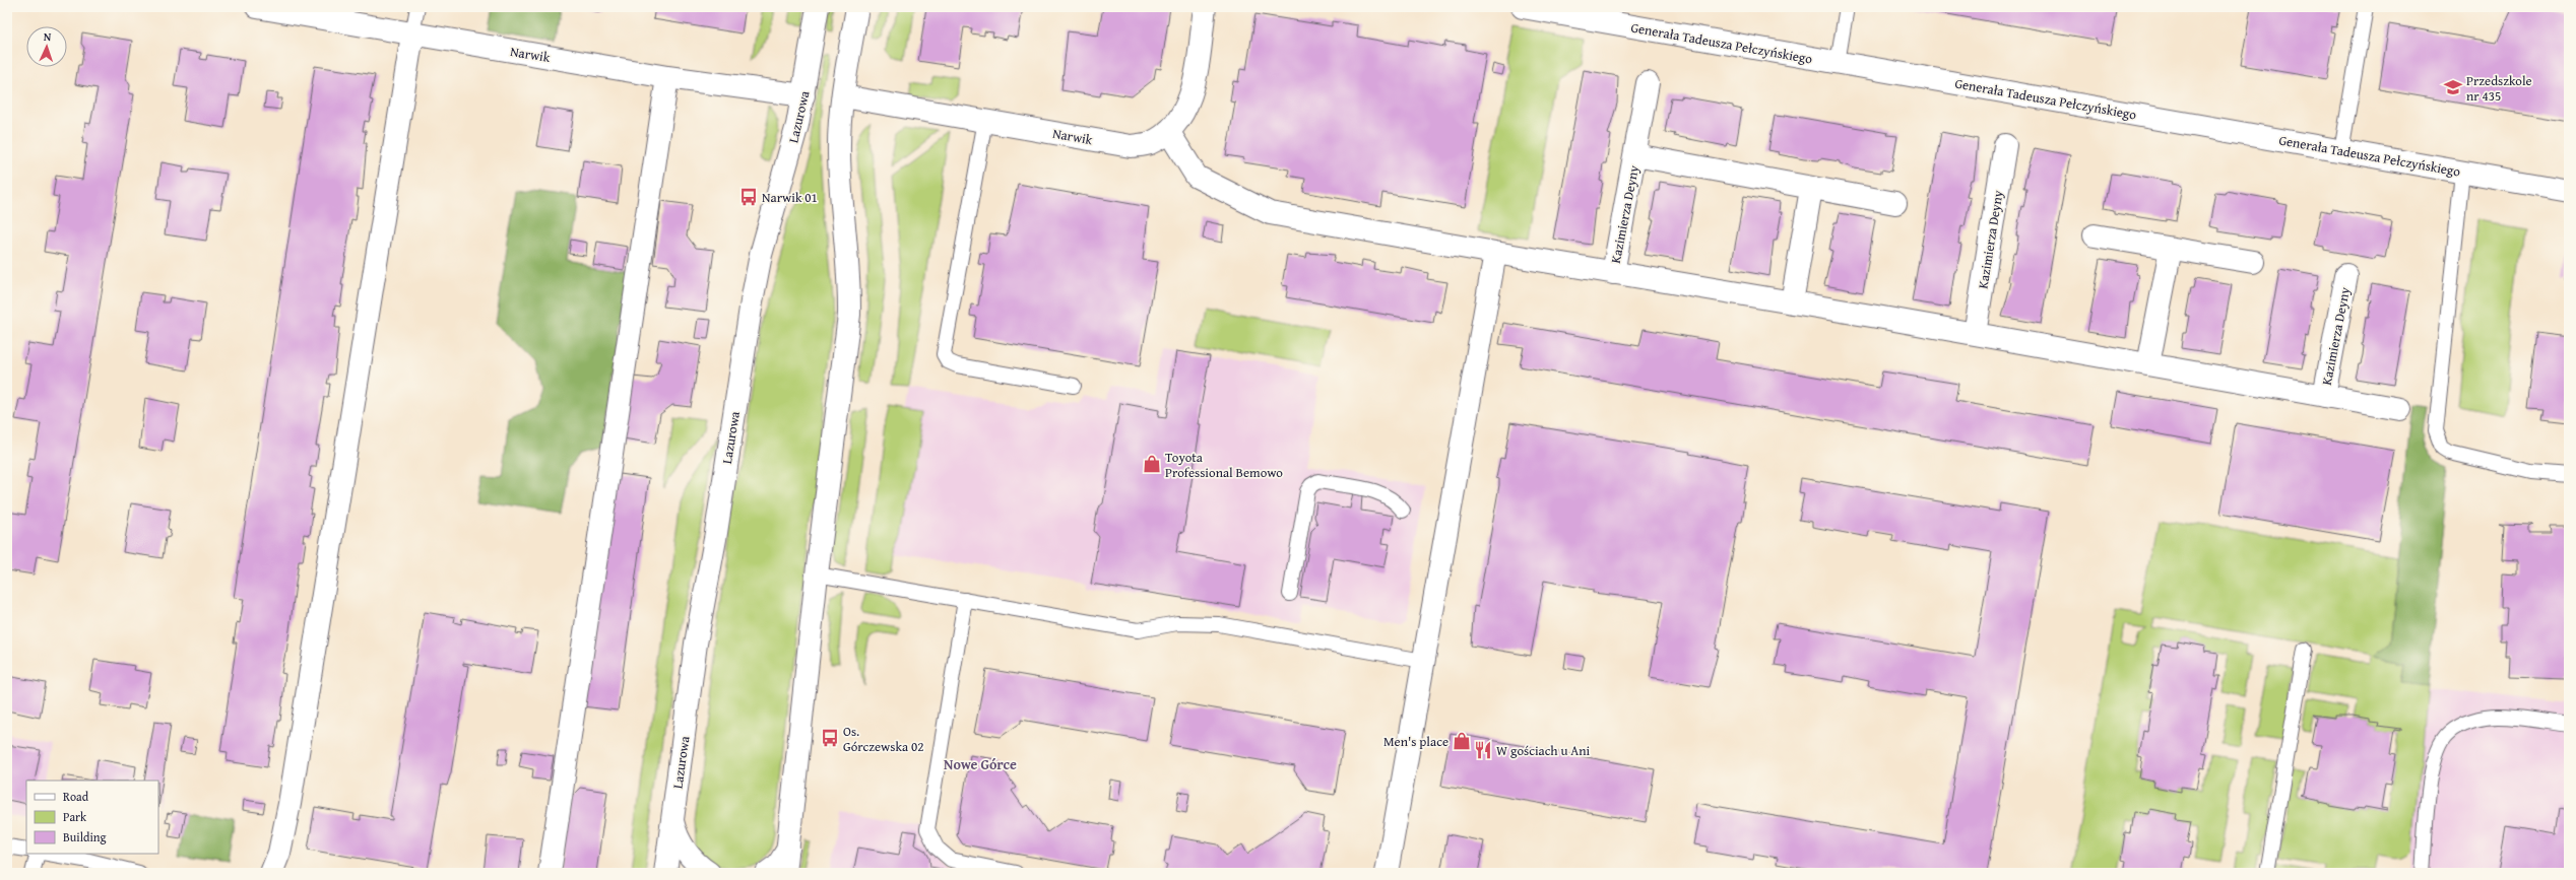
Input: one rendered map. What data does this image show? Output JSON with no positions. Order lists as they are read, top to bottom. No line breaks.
{"streets":{"street":["Generała Tadeusza Pełczyńskiego","Narwik","Lazurowa","Kazimierza Deyny"]},"crossings":[["Narwik","Lazurowa"],["Narwik","Kazimierza Deyny"]],"districts":["Nowe Górce"],"places":{"school or university":["Przedszkole nr 435"],"bus stop":["Narwik 01","Os. Górczewska 02"],"shop":["Toyota Professional Bemowo","Men's place"],"restaurant":["W gościach u Ani"]},"legend":["Road","Park","Building"],"north":"top"}
